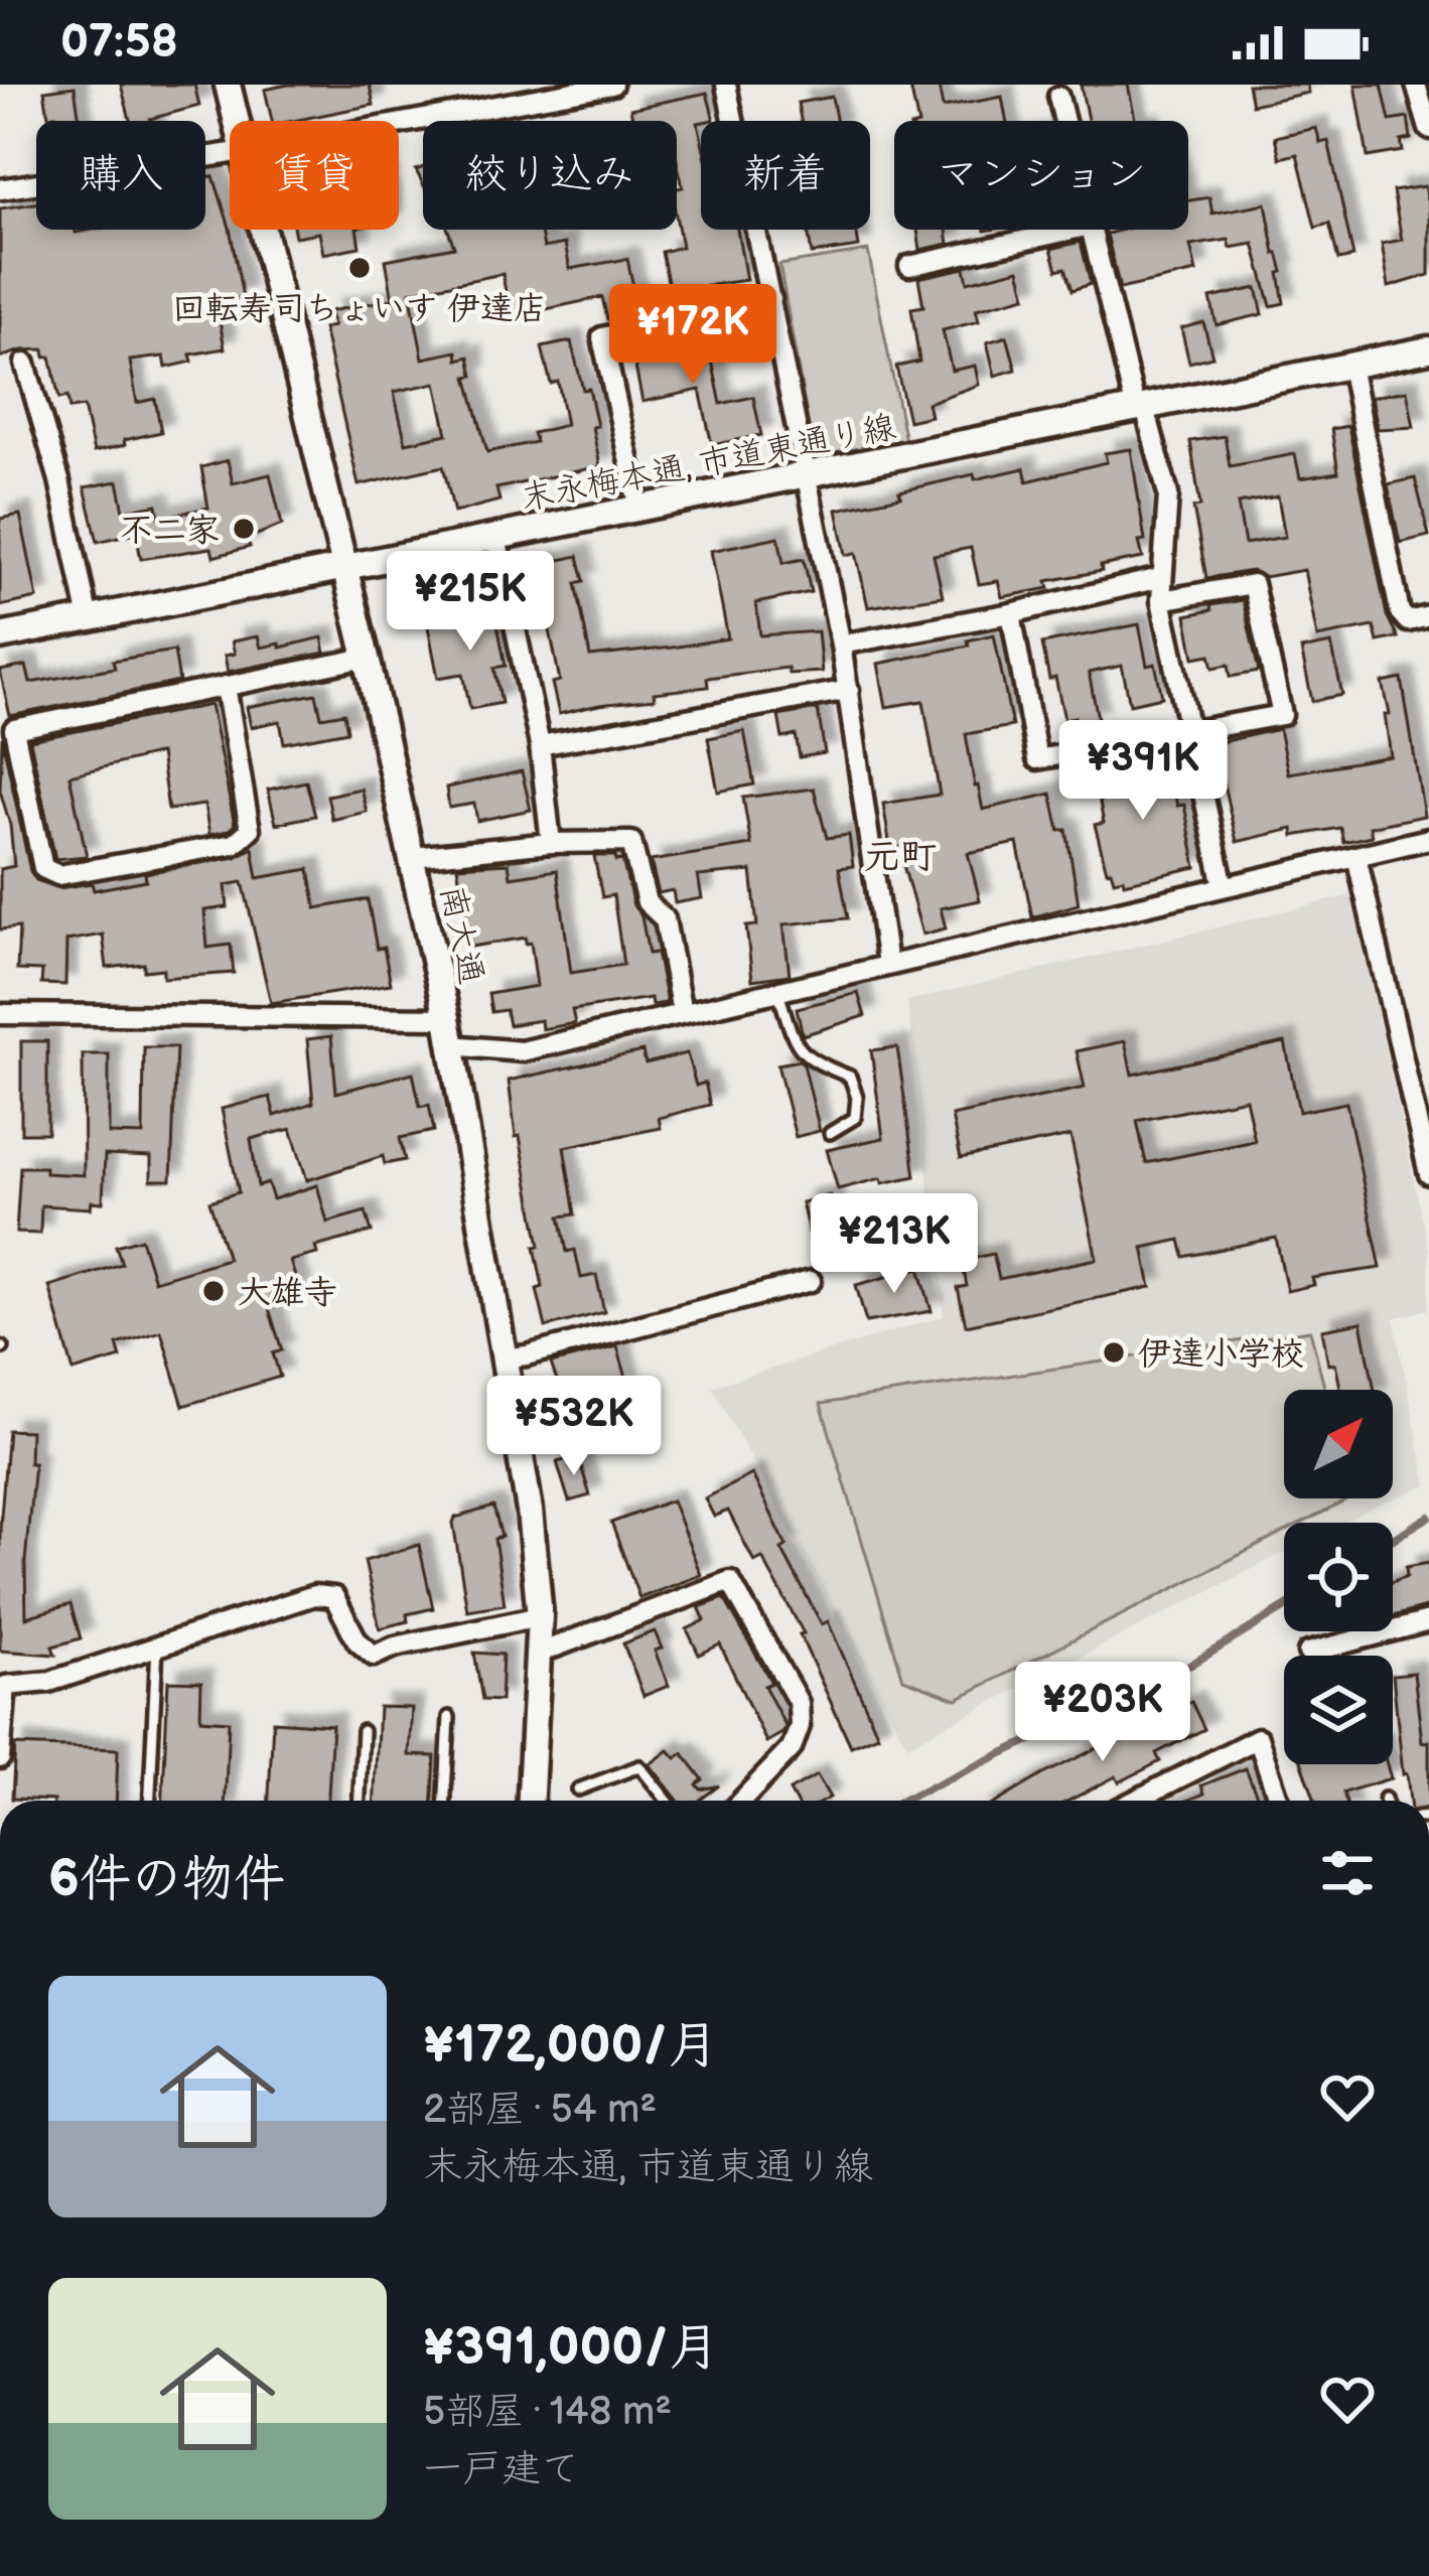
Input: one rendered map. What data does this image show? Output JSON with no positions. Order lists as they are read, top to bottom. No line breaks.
{"streets":{"street":["末永梅本通, 市道東通り線","南大通"]},"crossings":[["末永梅本通, 市道東通り線","南大通"]],"districts":["元町"],"places":["回転寿司ちょいす 伊達店","不二家","大雄寺","伊達小学校"],"north":"top right","page":{"status":"07:58","chip":["購入","賃貸","絞り込み","新着","マンション"],"price":["¥172K","¥215K","¥391K","¥213K","¥532K","¥203K"],"heading":"6件の物件","list":[{"name":"¥172,000/月","note":"2部屋 · 54 m² · 末永梅本通, 市道東通り線"},{"name":"¥391,000/月","note":"5部屋 · 148 m² · 一戸建て"}]}}
